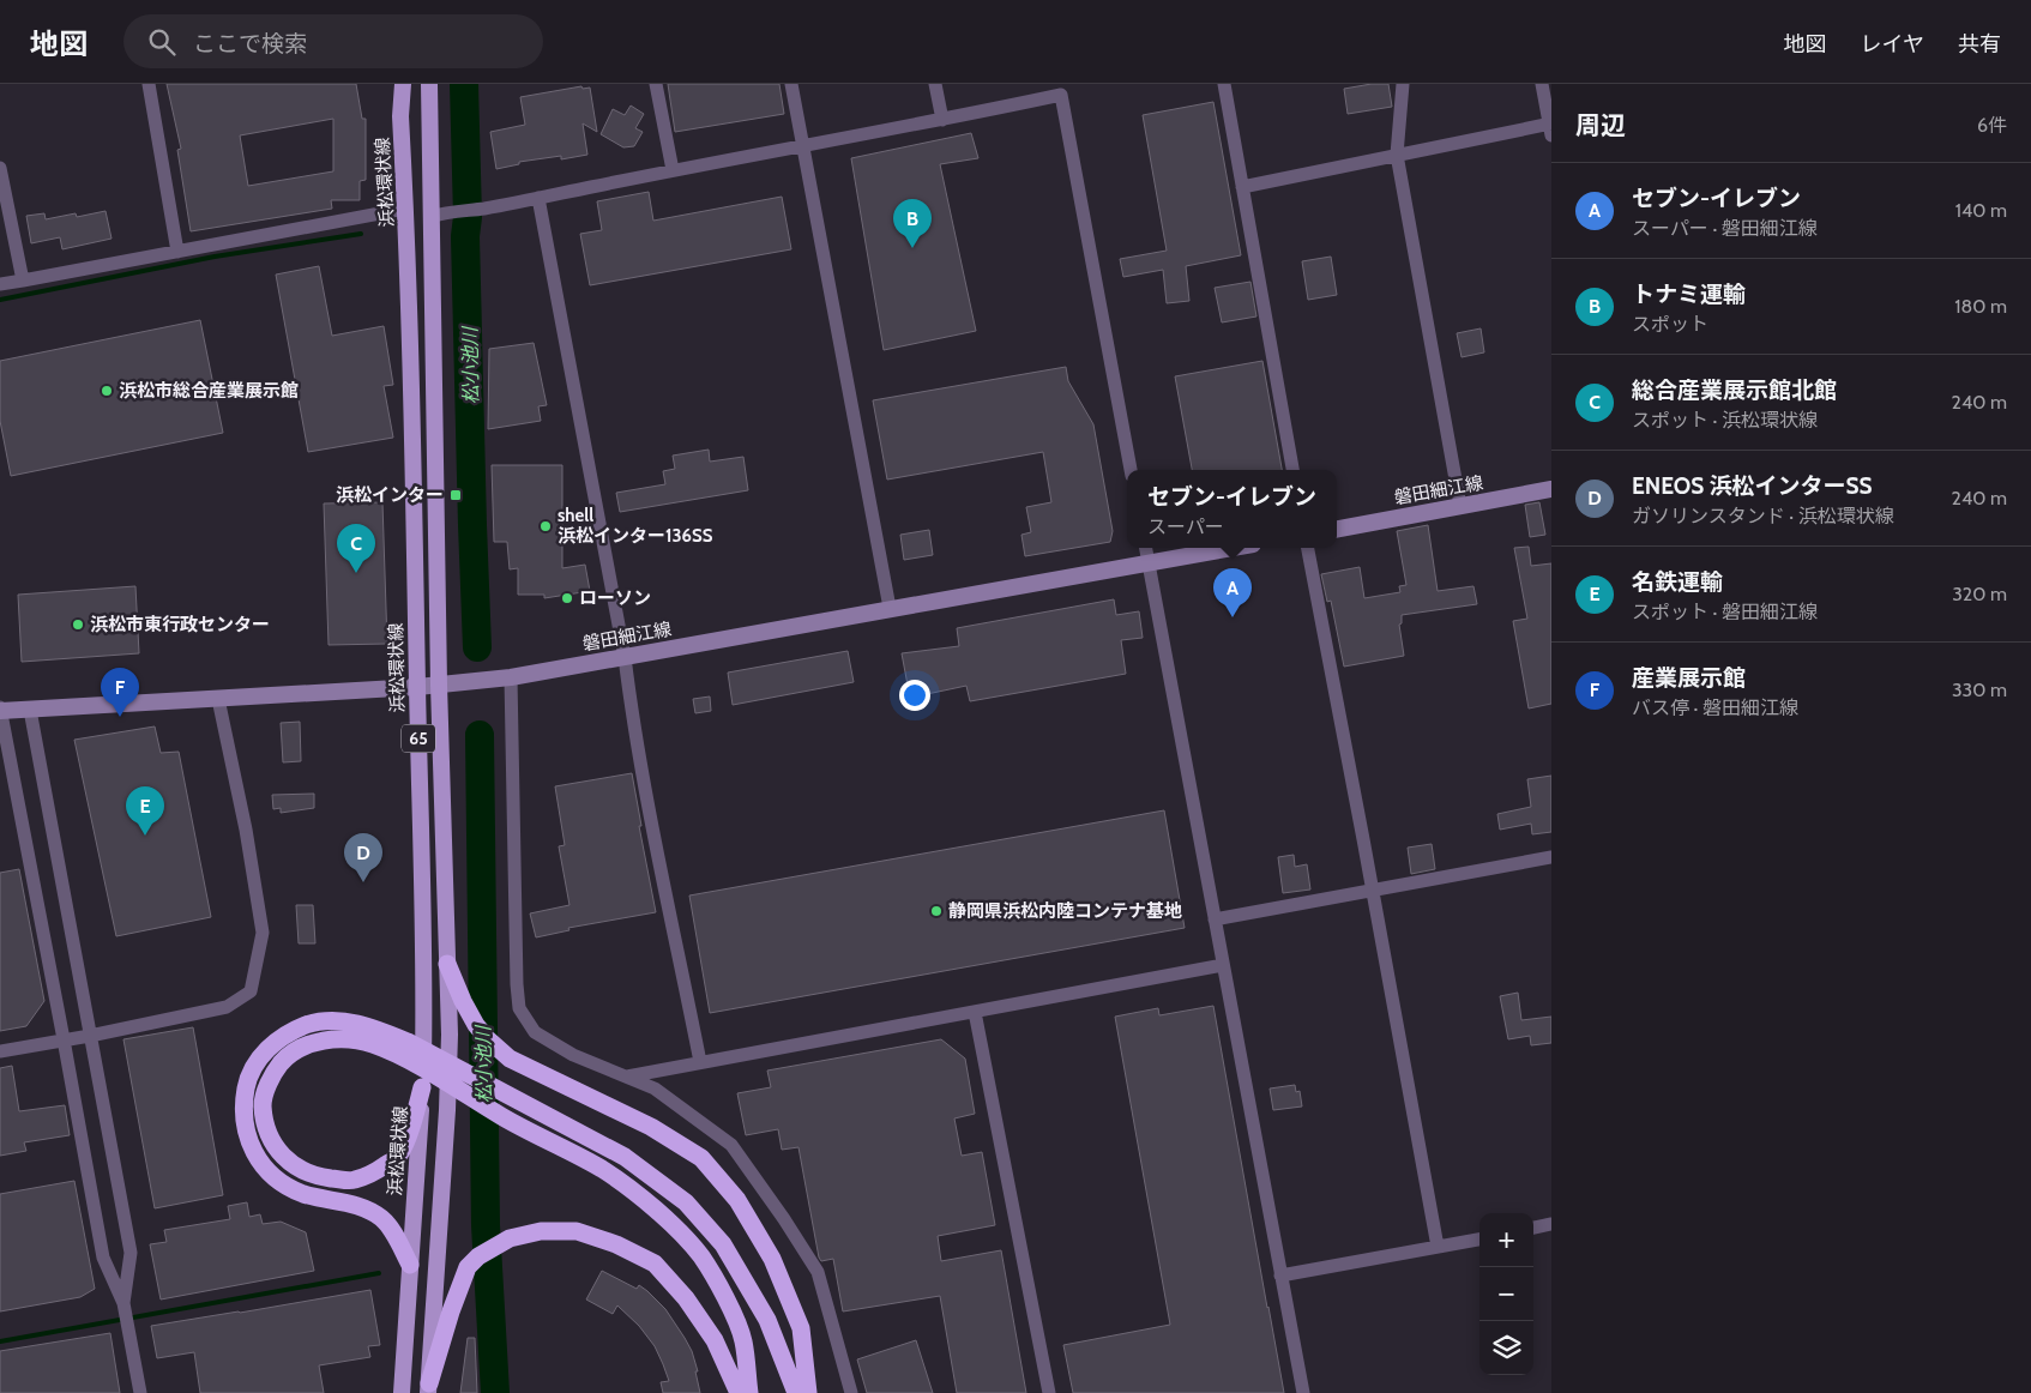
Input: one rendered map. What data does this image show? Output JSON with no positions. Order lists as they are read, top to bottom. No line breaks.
{"streets":{"main road":["浜松環状線","磐田細江線","65"]},"crossings":[["浜松環状線","磐田細江線"],["磐田細江線","65"]],"water":["松小池川"],"places":{"other":["浜松市総合産業展示館","shell 浜松インター136SS","ローソン","浜松市東行政センター","静岡県浜松内陸コンテナ基地"],"transit":["浜松インター"]},"page":{"header":"地図","search":"ここで検索","nav":["地図","レイヤ","共有"],"heading":["周辺","6件"],"list":[{"mark":"A","name":"セブン-イレブン","note":"スーパー · 磐田細江線","value":"140 m"},{"mark":"B","name":"トナミ運輸","note":"スポット","value":"180 m"},{"mark":"C","name":"総合産業展示館北館","note":"スポット · 浜松環状線","value":"240 m"},{"mark":"D","name":"ENEOS 浜松インターSS","note":"ガソリンスタンド · 浜松環状線","value":"240 m"},{"mark":"E","name":"名鉄運輸","note":"スポット · 磐田細江線","value":"320 m"},{"mark":"F","name":"産業展示館","note":"バス停 · 磐田細江線","value":"330 m"}],"pins":["B","C","A","F","E","D"],"popup":["セブン-イレブン","スーパー"],"map_buttons":["+","−"]}}
